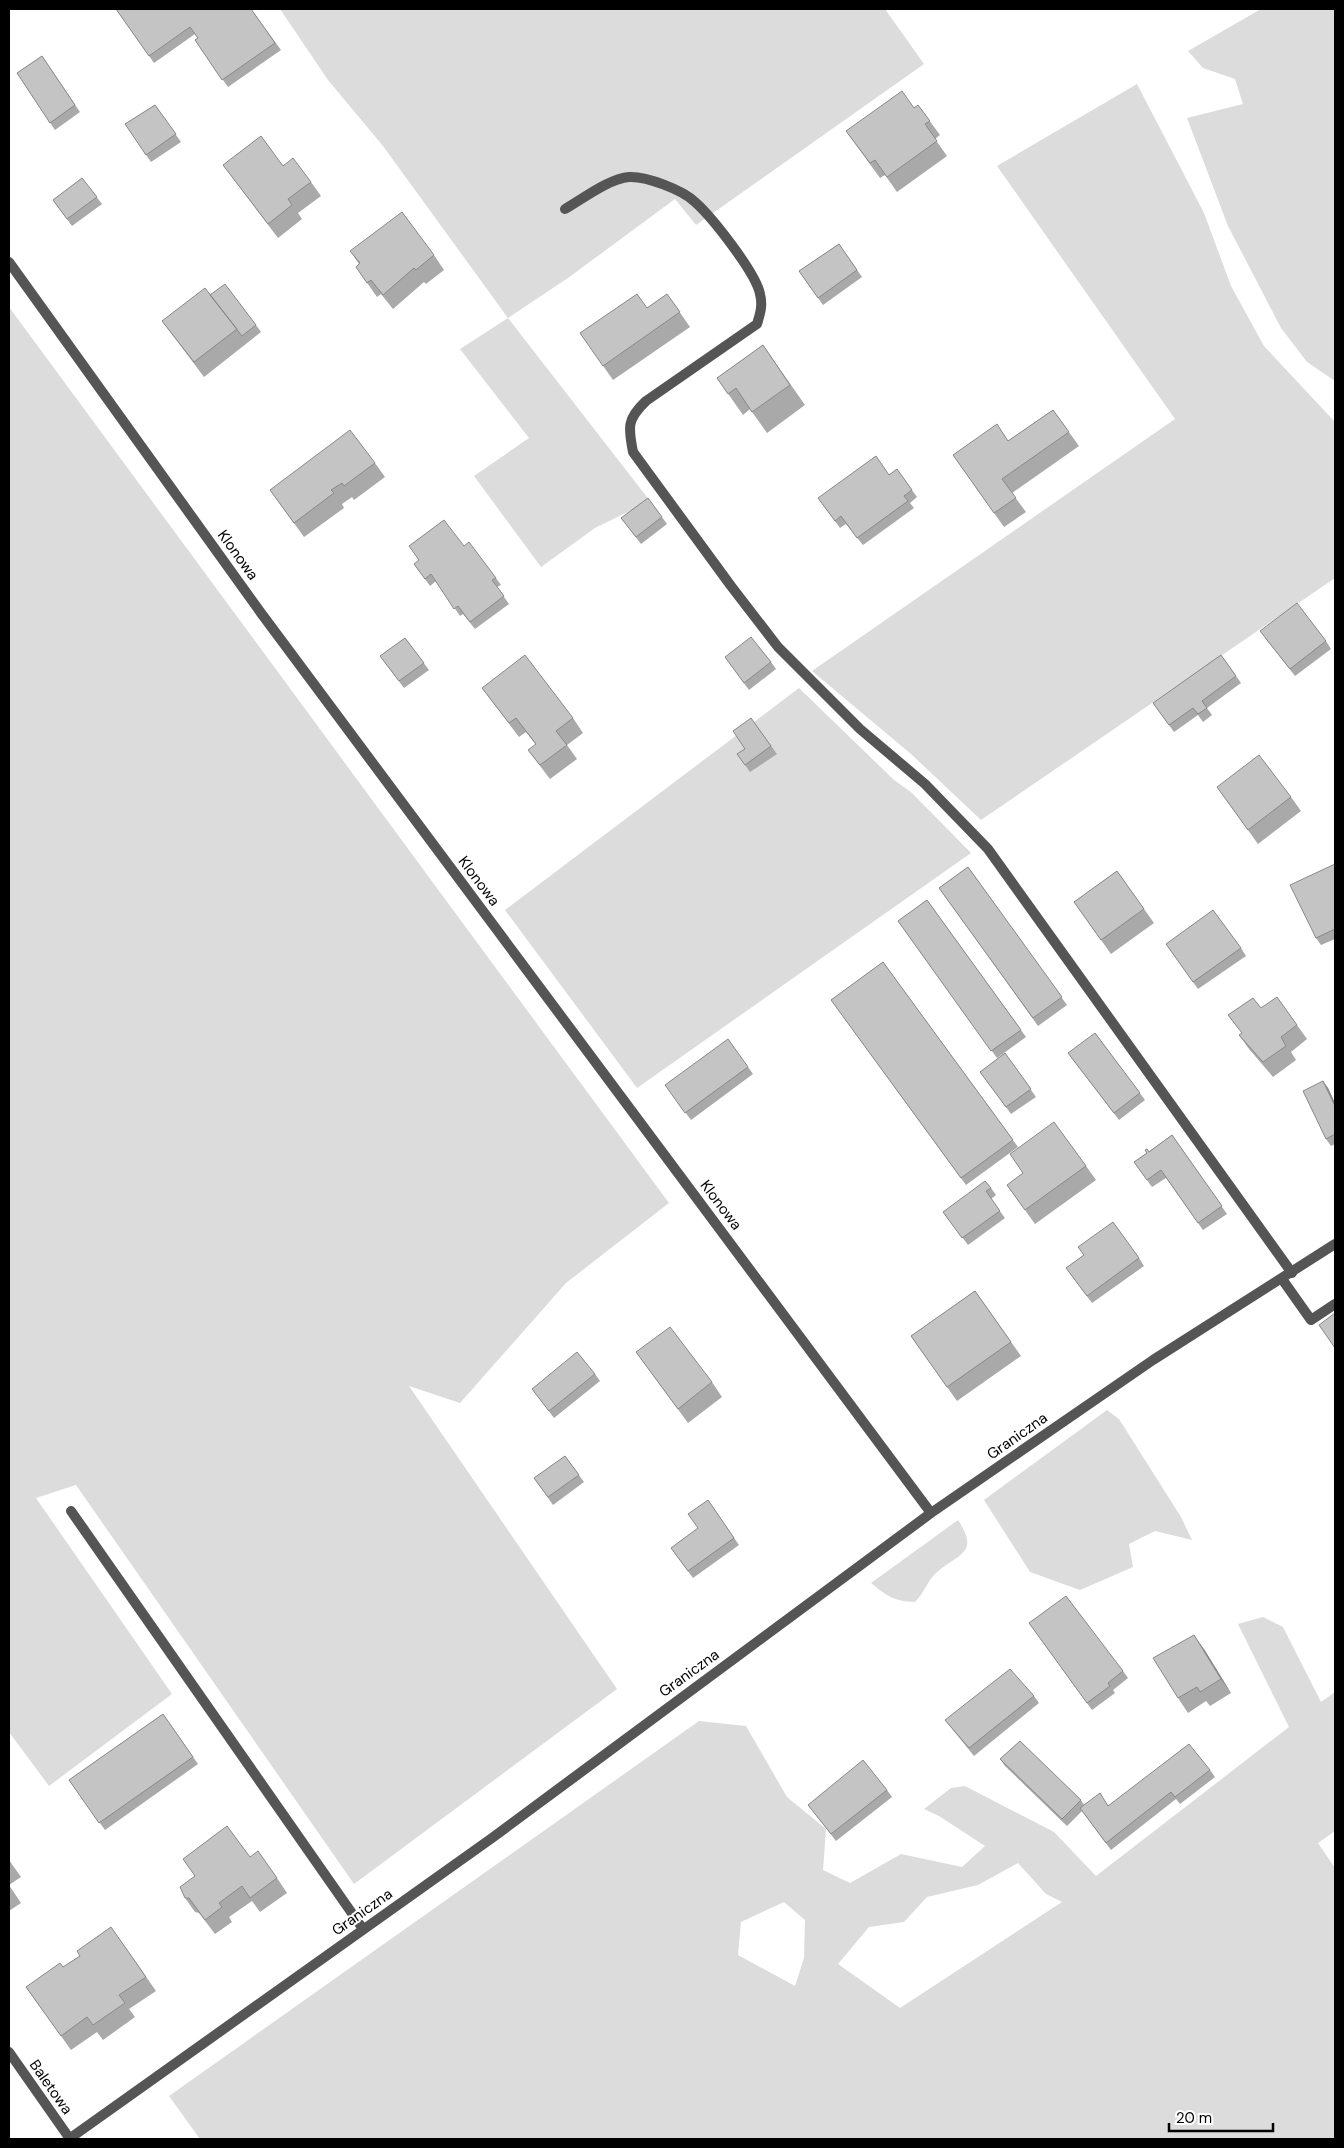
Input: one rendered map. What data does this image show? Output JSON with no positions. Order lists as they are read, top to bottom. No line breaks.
{"streets":{"street":["Klonowa","Graniczna","Baletowa"]},"crossings":[["Klonowa","Graniczna"],["Graniczna","Baletowa"]],"scale_bar":"20 m"}
